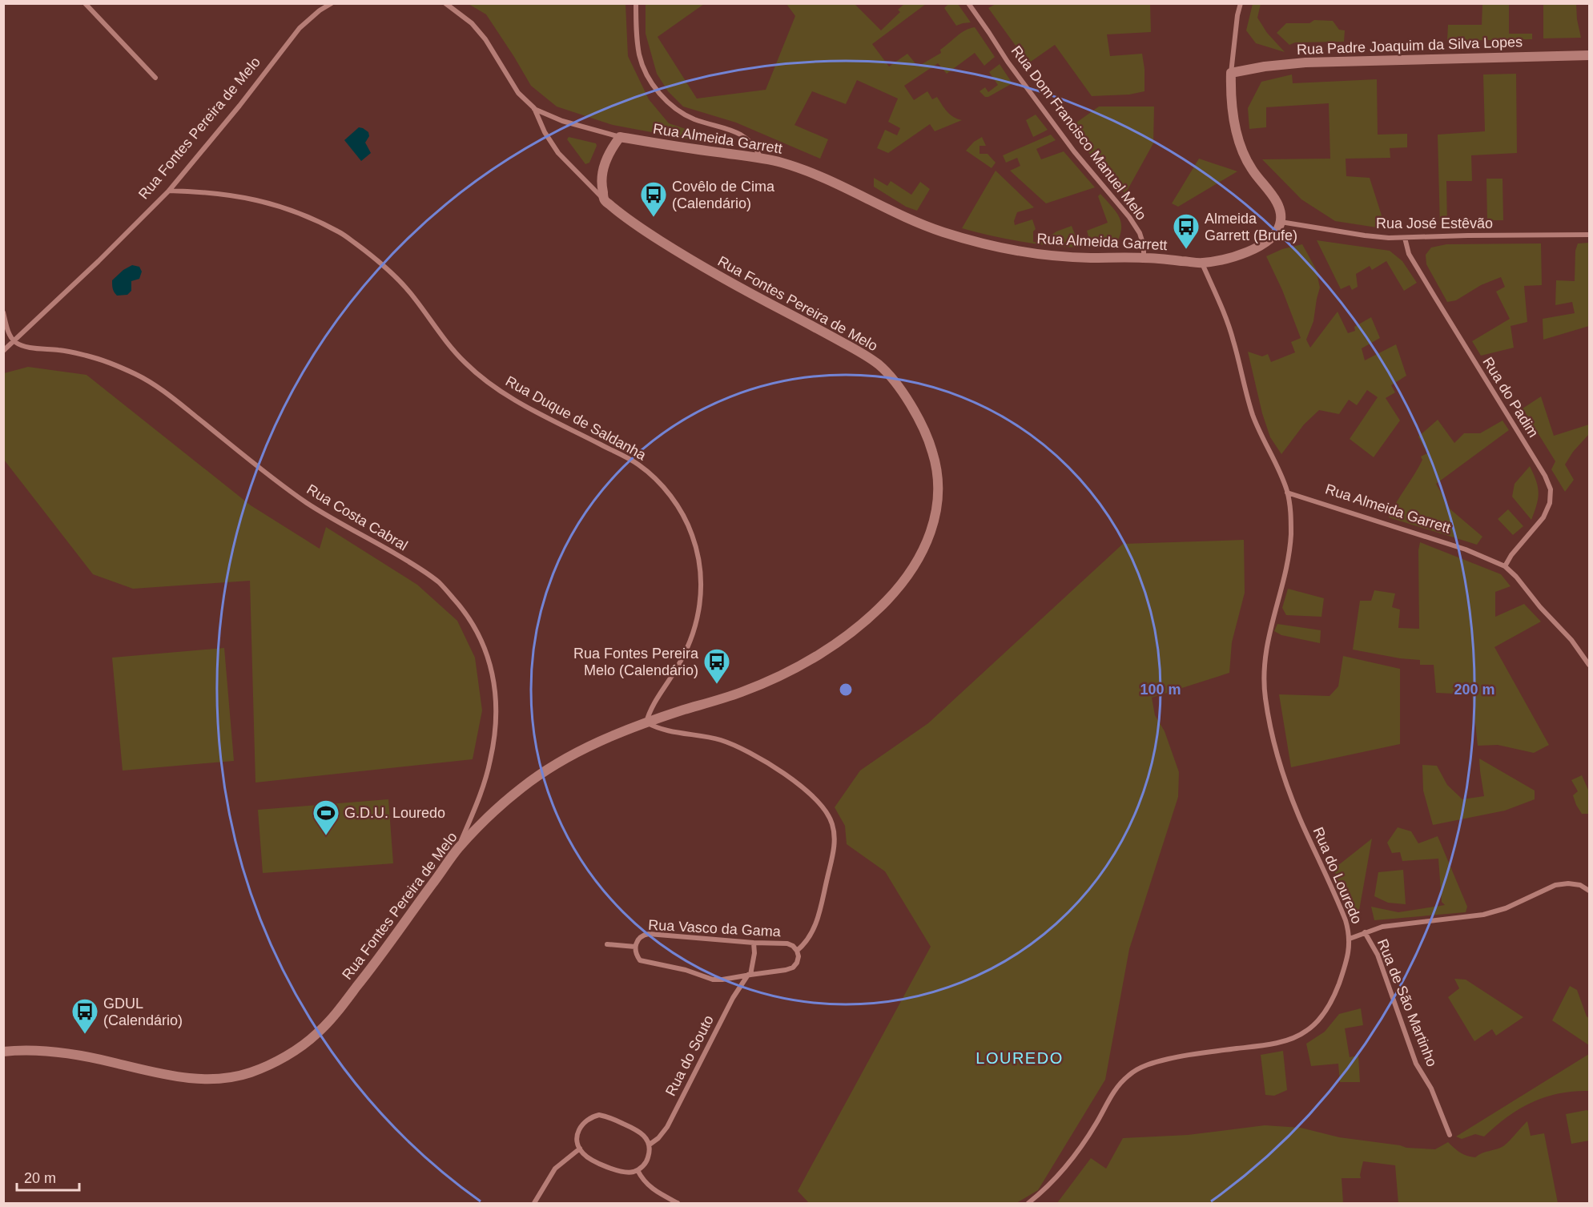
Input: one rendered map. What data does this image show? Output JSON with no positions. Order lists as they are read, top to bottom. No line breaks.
{"streets":{"street":["Rua Padre Joaquim da Silva Lopes","Rua Fontes Pereira de Melo","Rua Dom Francisco Manuel Melo","Rua Almeida Garrett","Rua José Estêvão","Rua do Padim","Rua Duque de Saldanha","Rua Costa Cabral","Rua do Louredo","Rua Vasco da Gama","Rua de São Martinho","Rua do Souto"]},"crossings":[["Rua Fontes Pereira de Melo","Rua Almeida Garrett"],["Rua Fontes Pereira de Melo","Rua Duque de Saldanha"],["Rua Fontes Pereira de Melo","Rua Costa Cabral"],["Rua Fontes Pereira de Melo","Rua Vasco da Gama"],["Rua Dom Francisco Manuel Melo","Rua Almeida Garrett"],["Rua Almeida Garrett","Rua José Estêvão"],["Rua Almeida Garrett","Rua do Padim"],["Rua Almeida Garrett","Rua do Louredo"],["Rua José Estêvão","Rua do Padim"],["Rua Duque de Saldanha","Rua Vasco da Gama"],["Rua Vasco da Gama","Rua do Souto"]],"districts":["LOUREDO"],"places":{"bus stop":["Covêlo de Cima (Calendário)","Almeida Garrett (Brufe)","Rua Fontes Pereira Melo (Calendário)","GDUL (Calendário)"],"sports":["G.D.U. Louredo"]},"scale_bar":"20 m","rings":["100 m","200 m"]}
